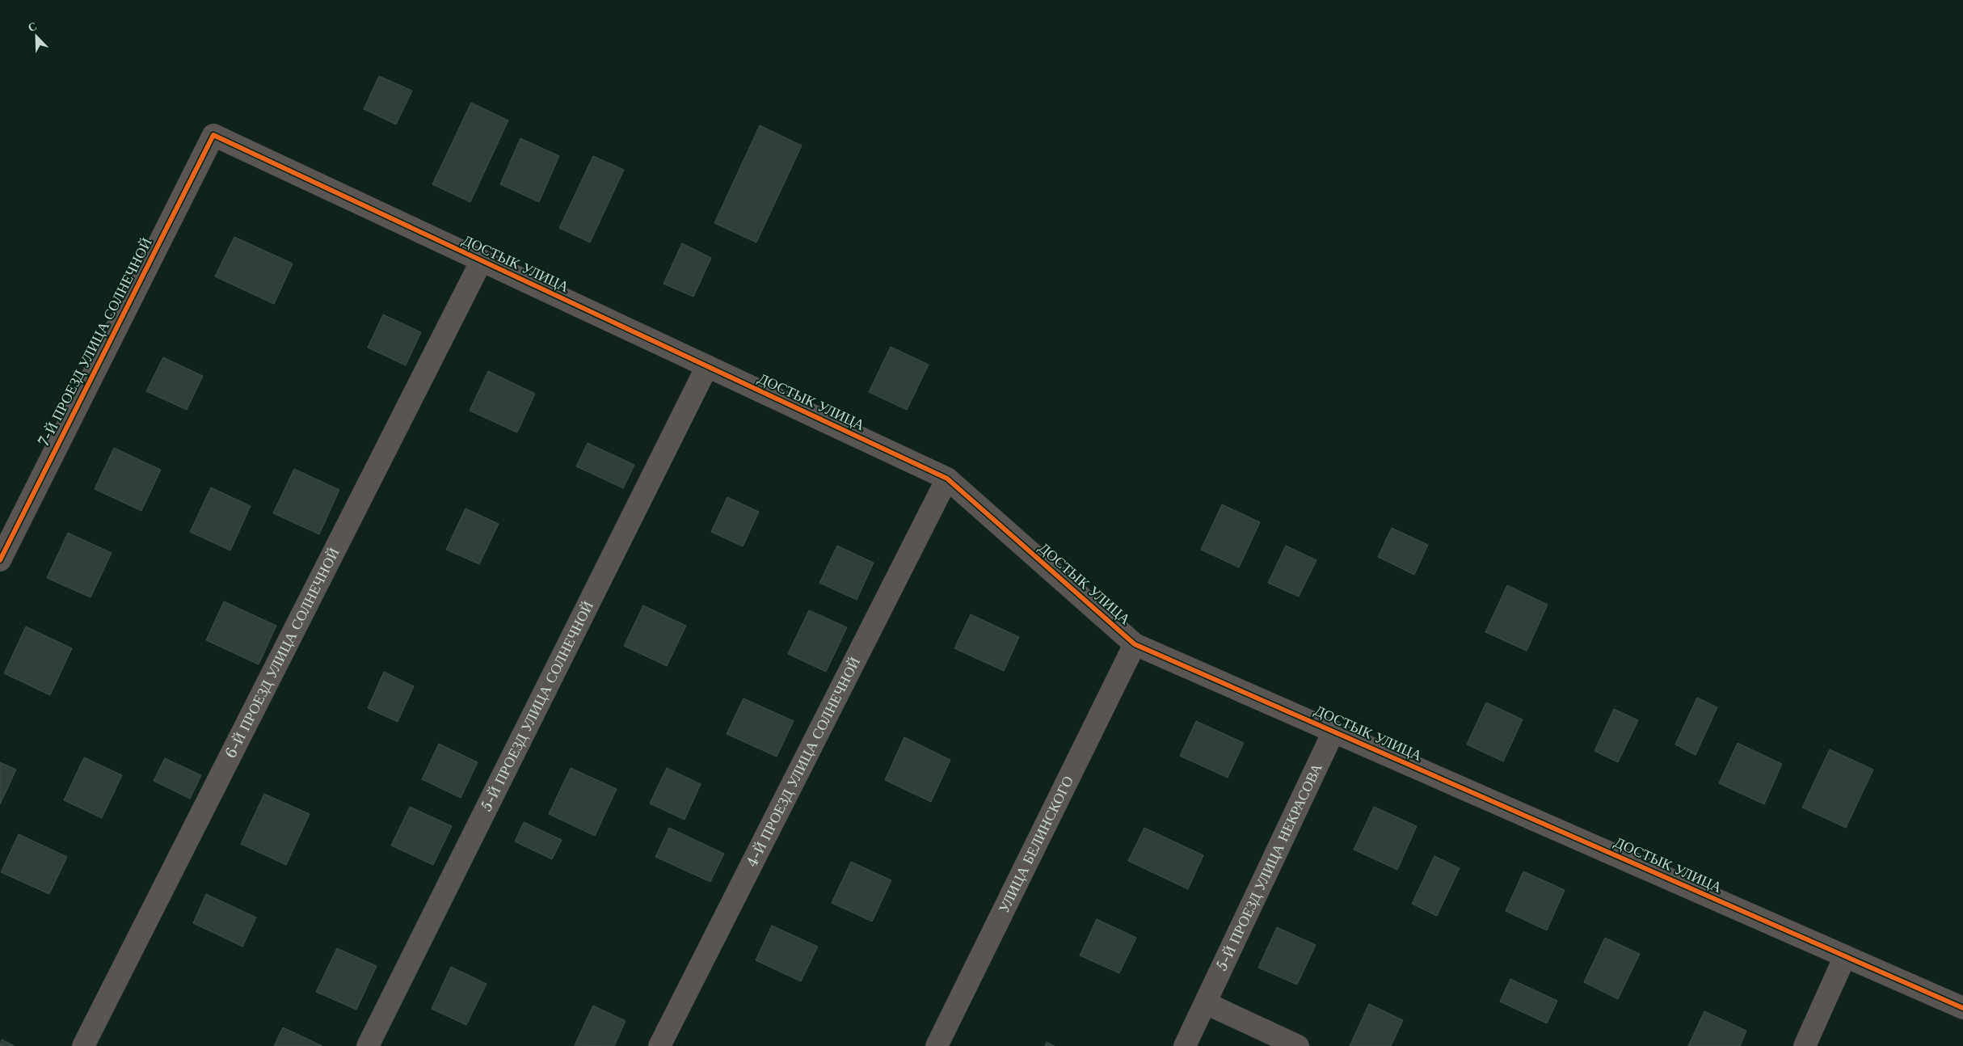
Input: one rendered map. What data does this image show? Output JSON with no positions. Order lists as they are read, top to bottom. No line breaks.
{"streets":{"street":["ДОСТЫК УЛИЦА","7-Й ПРОЕЗД УЛИЦА СОЛНЕЧНОЙ","6-Й ПРОЕЗД УЛИЦА СОЛНЕЧНОЙ","5-Й ПРОЕЗД УЛИЦА СОЛНЕЧНОЙ","4-Й ПРОЕЗД УЛИЦА СОЛНЕЧНОЙ","УЛИЦА БЕЛИНСКОГО","5-Й ПРОЕЗД УЛИЦА НЕКРАСОВА"]},"crossings":[["ДОСТЫК УЛИЦА","7-Й ПРОЕЗД УЛИЦА СОЛНЕЧНОЙ"],["ДОСТЫК УЛИЦА","6-Й ПРОЕЗД УЛИЦА СОЛНЕЧНОЙ"],["ДОСТЫК УЛИЦА","5-Й ПРОЕЗД УЛИЦА СОЛНЕЧНОЙ"],["ДОСТЫК УЛИЦА","4-Й ПРОЕЗД УЛИЦА СОЛНЕЧНОЙ"],["ДОСТЫК УЛИЦА","УЛИЦА БЕЛИНСКОГО"],["ДОСТЫК УЛИЦА","5-Й ПРОЕЗД УЛИЦА НЕКРАСОВА"]],"north":"top left"}
